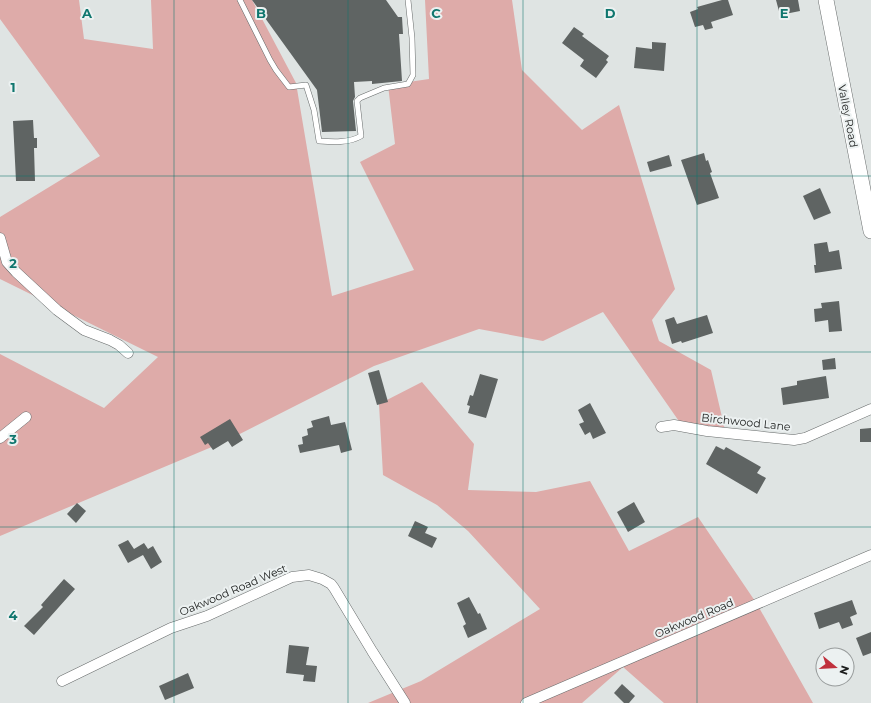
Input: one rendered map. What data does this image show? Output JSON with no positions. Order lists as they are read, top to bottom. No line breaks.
{"streets":{"main road":["Valley Road"],"street":["Birchwood Lane","Oakwood Road West","Oakwood Road"]},"north":"right","grid":{"columns":["A","B","C","D","E"],"rows":["1","2","3","4"]}}
